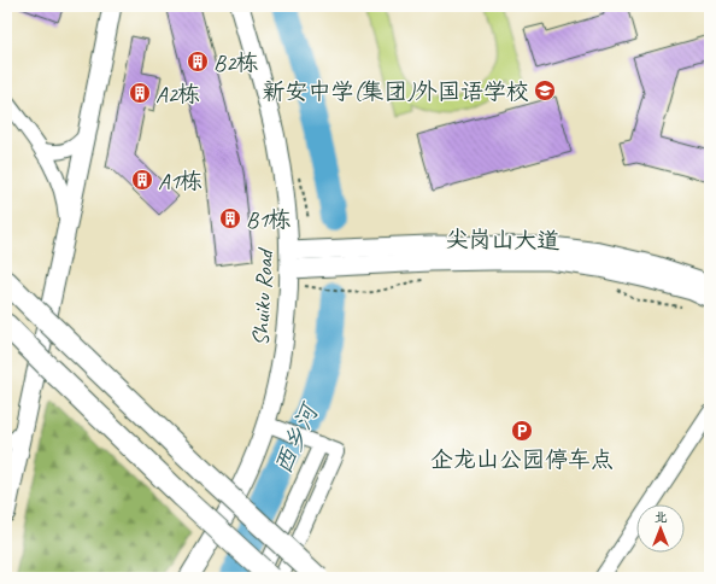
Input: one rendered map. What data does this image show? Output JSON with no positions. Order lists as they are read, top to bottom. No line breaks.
{"streets":{"main road":["尖岗山大道","Shuiku Road"]},"crossings":[["尖岗山大道","Shuiku Road"]],"water":["西乡河"],"places":{"building":["B2栋","A2栋","A1栋","B1栋"],"school or university":["新安中学(集团)外国语学校"],"parking":["企龙山公园停车点"]},"north":"top"}
